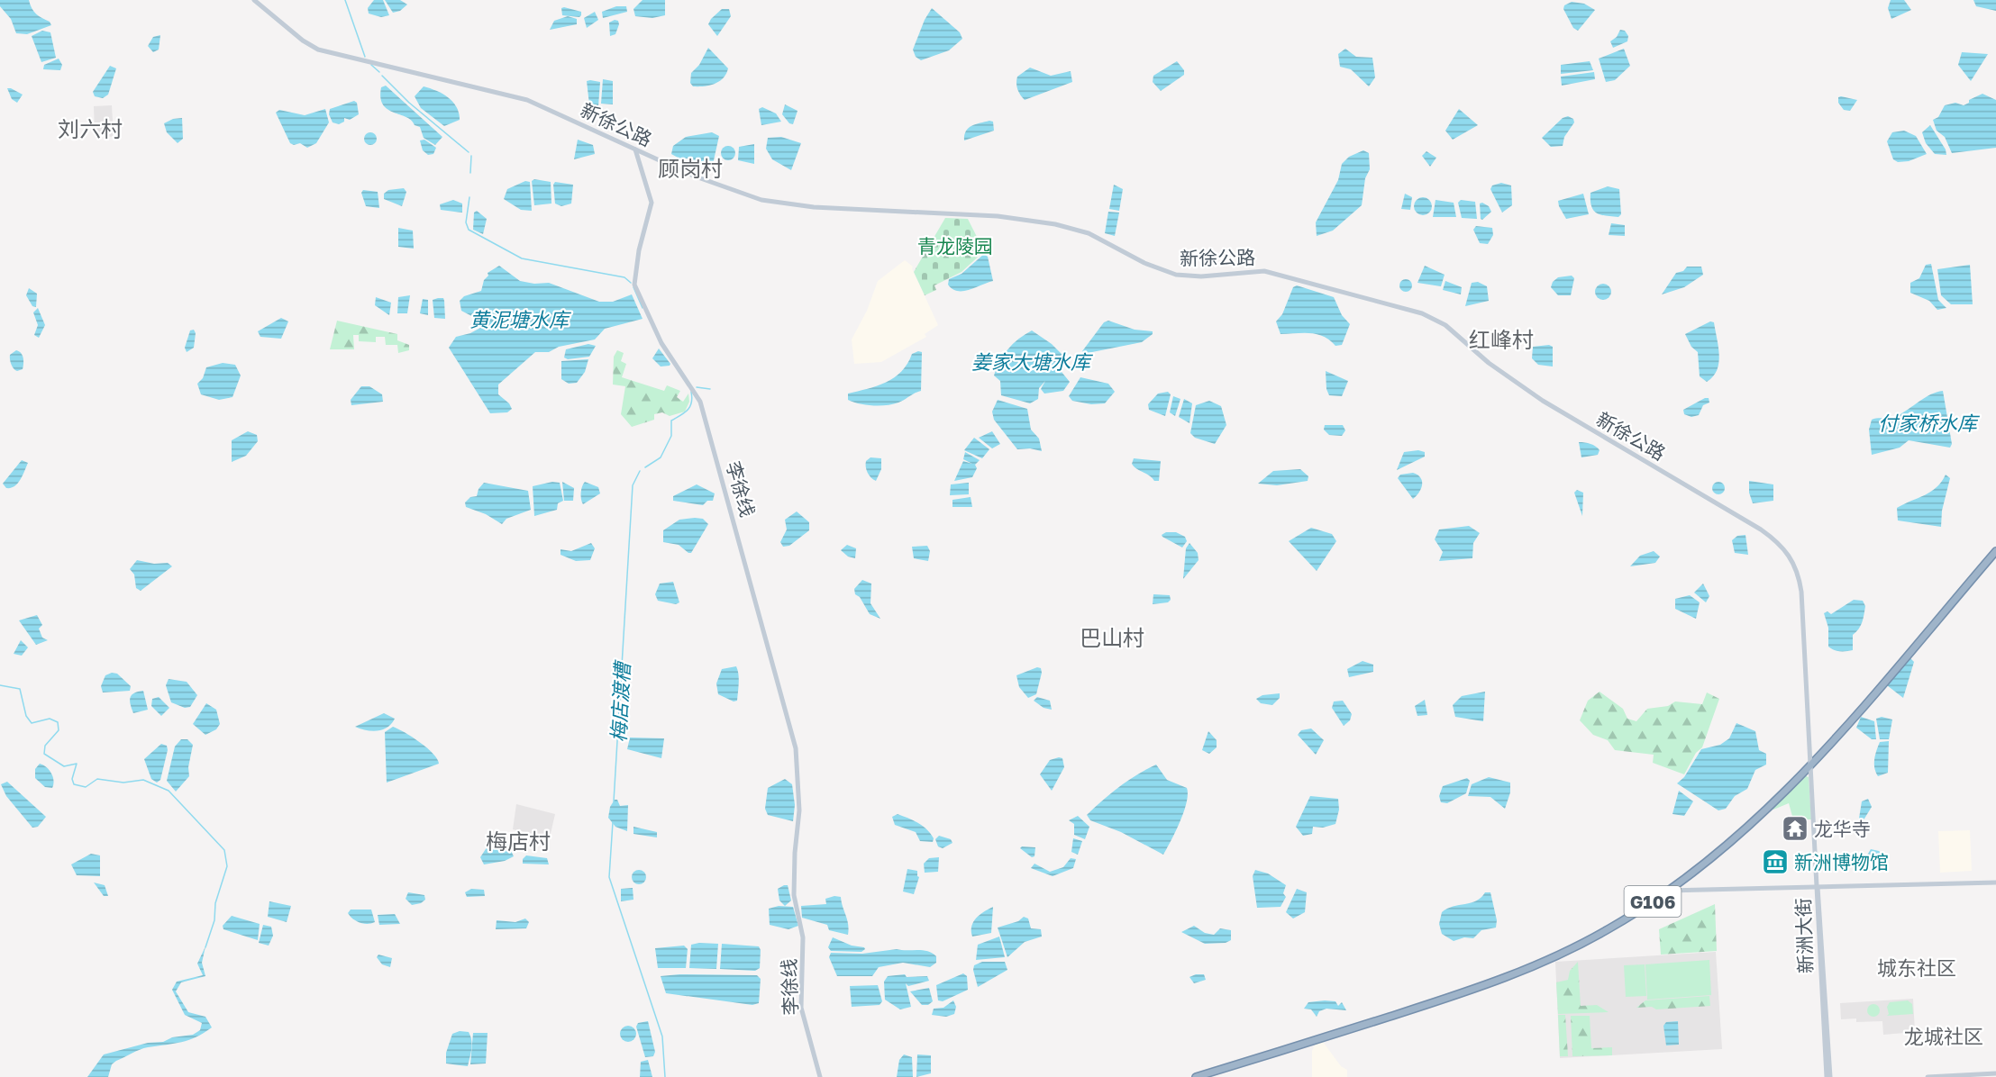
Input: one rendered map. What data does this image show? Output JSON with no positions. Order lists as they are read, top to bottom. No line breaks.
{"streets":{"highway":["G106"],"main road":["新徐公路","李徐线","新洲大街"]},"crossings":[["新徐公路","李徐线"],["新徐公路","G106"],["新徐公路","新洲大街"]],"districts":["刘六村","顾岗村","红峰村","巴山村","梅店村","城东社区","龙城社区"],"water":["黄泥塘水库","姜家大塘水库","付家桥水库","梅店渡槽"],"parks":["青龙陵园"],"places":{"temple":["龙华寺"],"museum":["新洲博物馆"]}}
